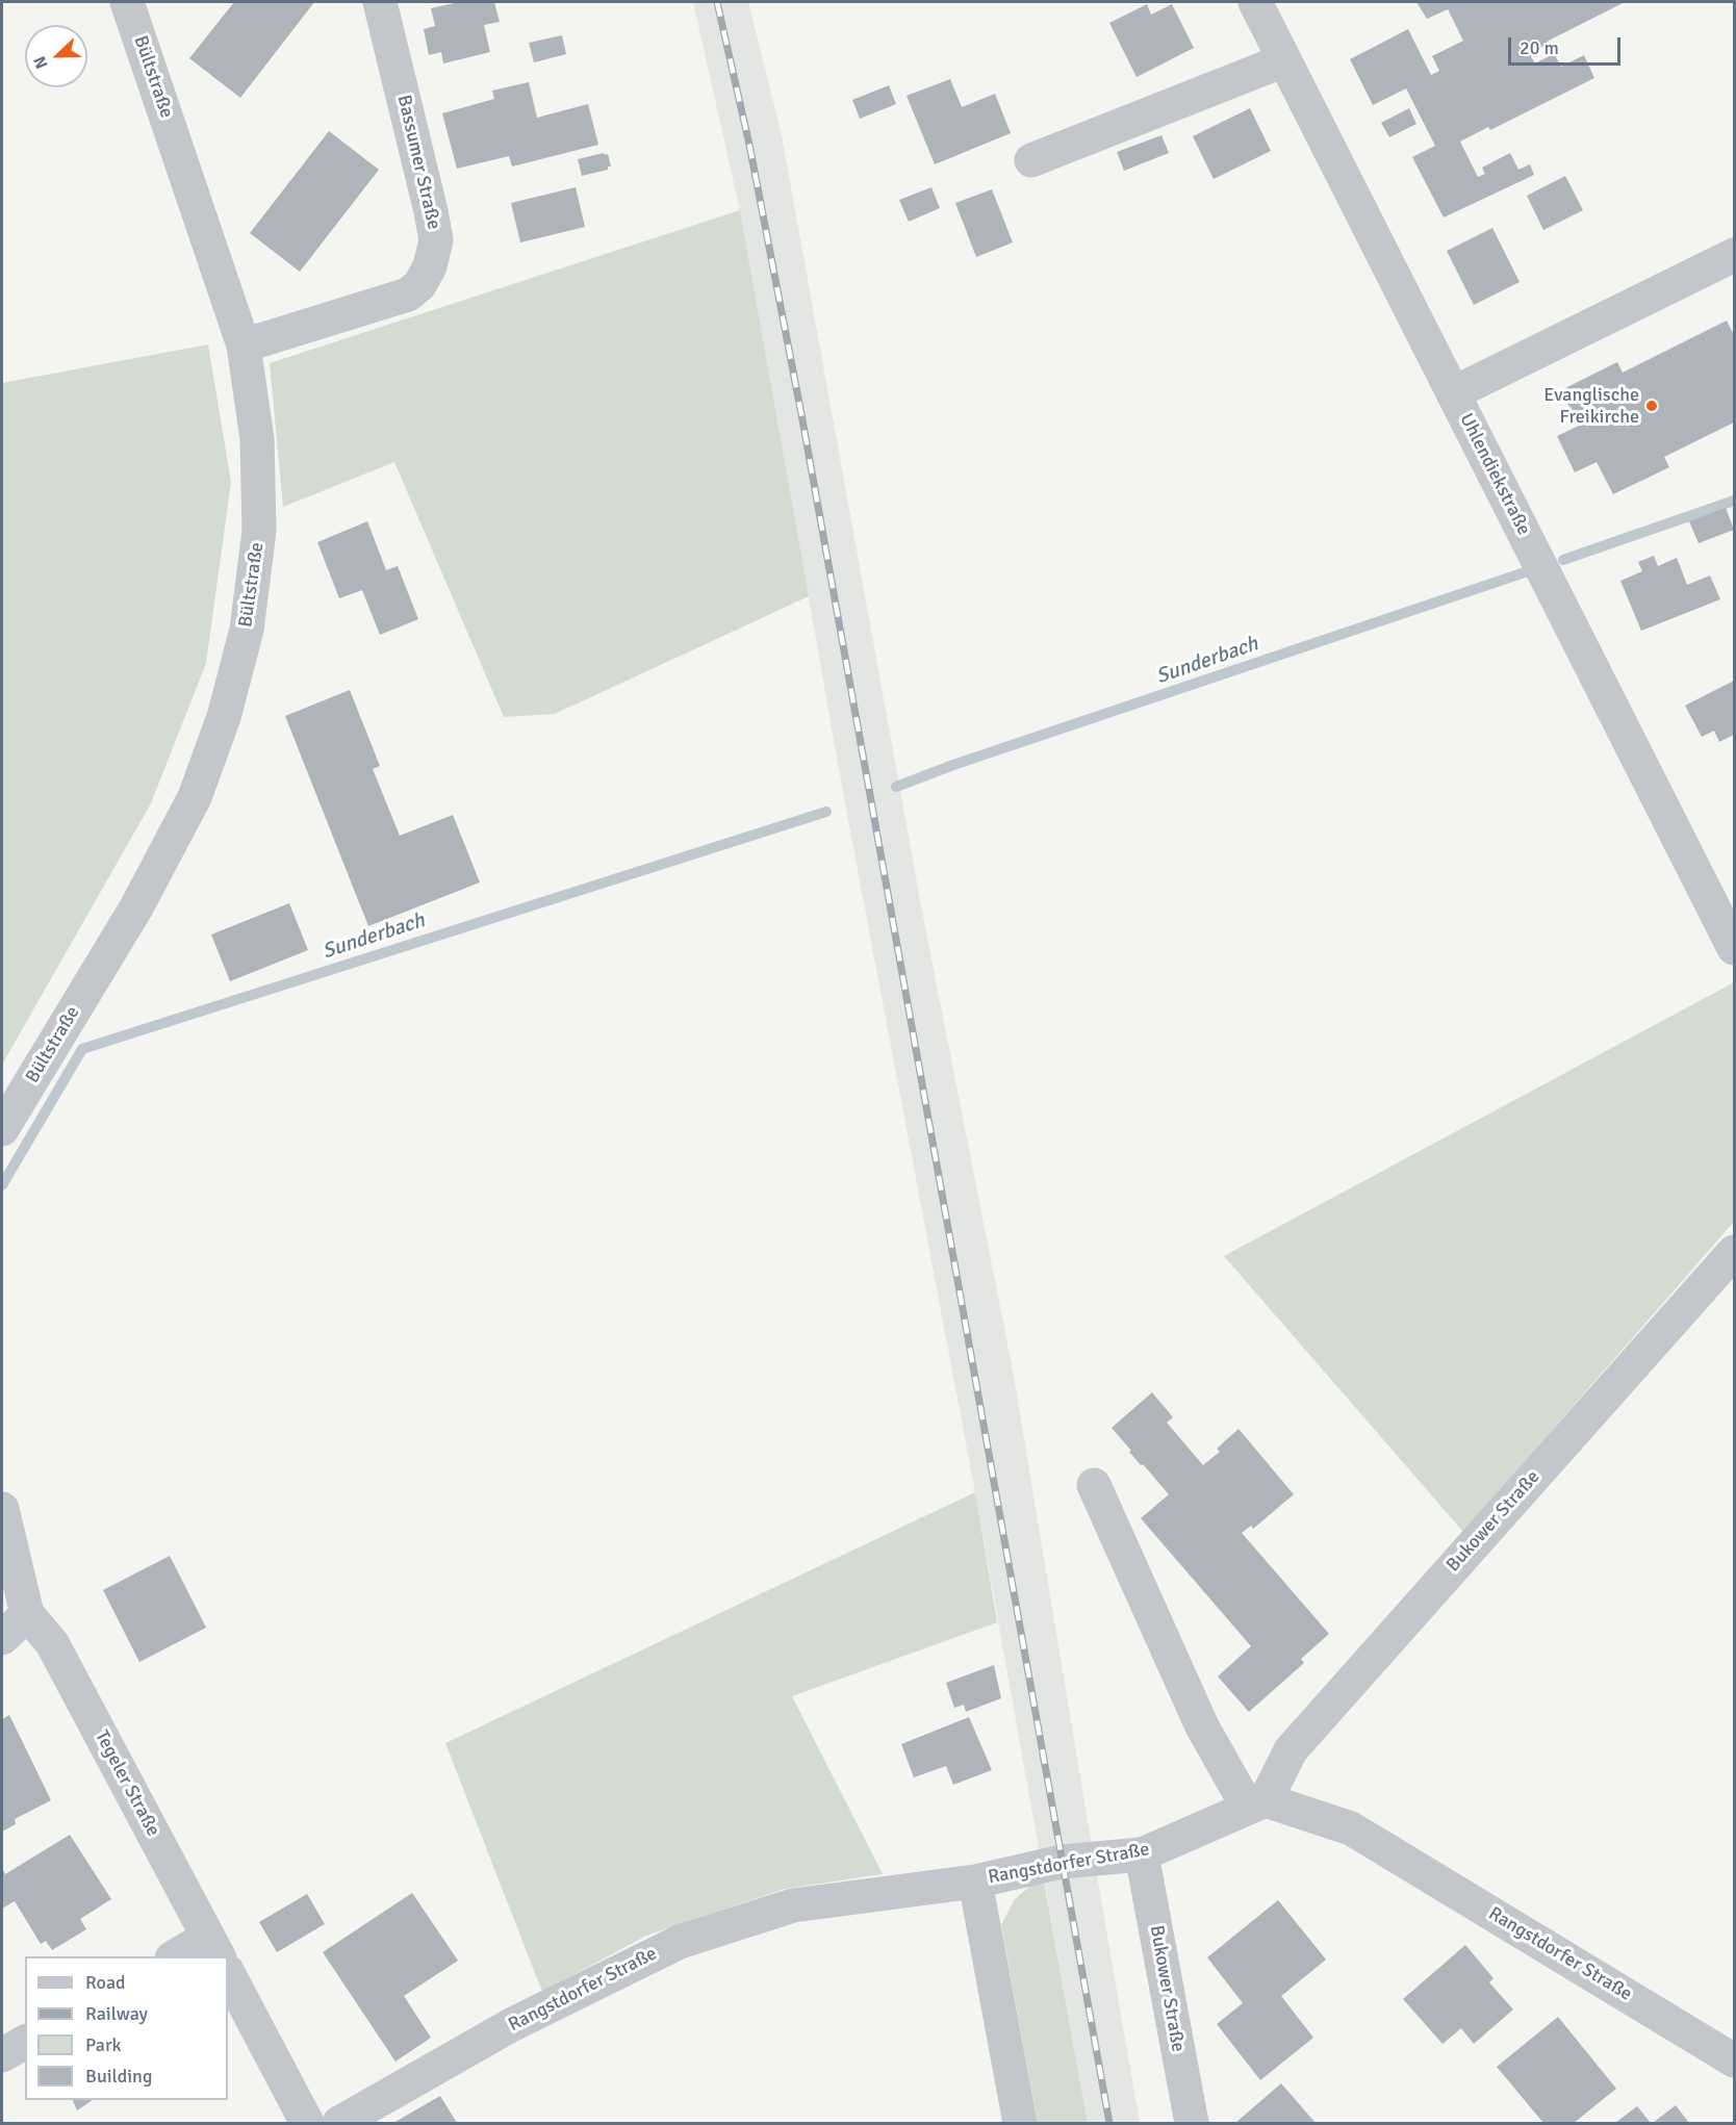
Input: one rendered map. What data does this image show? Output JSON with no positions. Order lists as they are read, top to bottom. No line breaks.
{"streets":{"street":["Bültstraße","Bassumer Straße","Uhlendiekstraße","Bukower Straße","Tegeler Straße","Rangstdorfer Straße"]},"crossings":[["Bültstraße","Bassumer Straße"],["Bukower Straße","Rangstdorfer Straße"]],"water":["Sunderbach"],"places":["Evanglische Freikirche"],"legend":["Road","Railway","Park","Building"],"scale_bar":"20 m","north":"left"}
